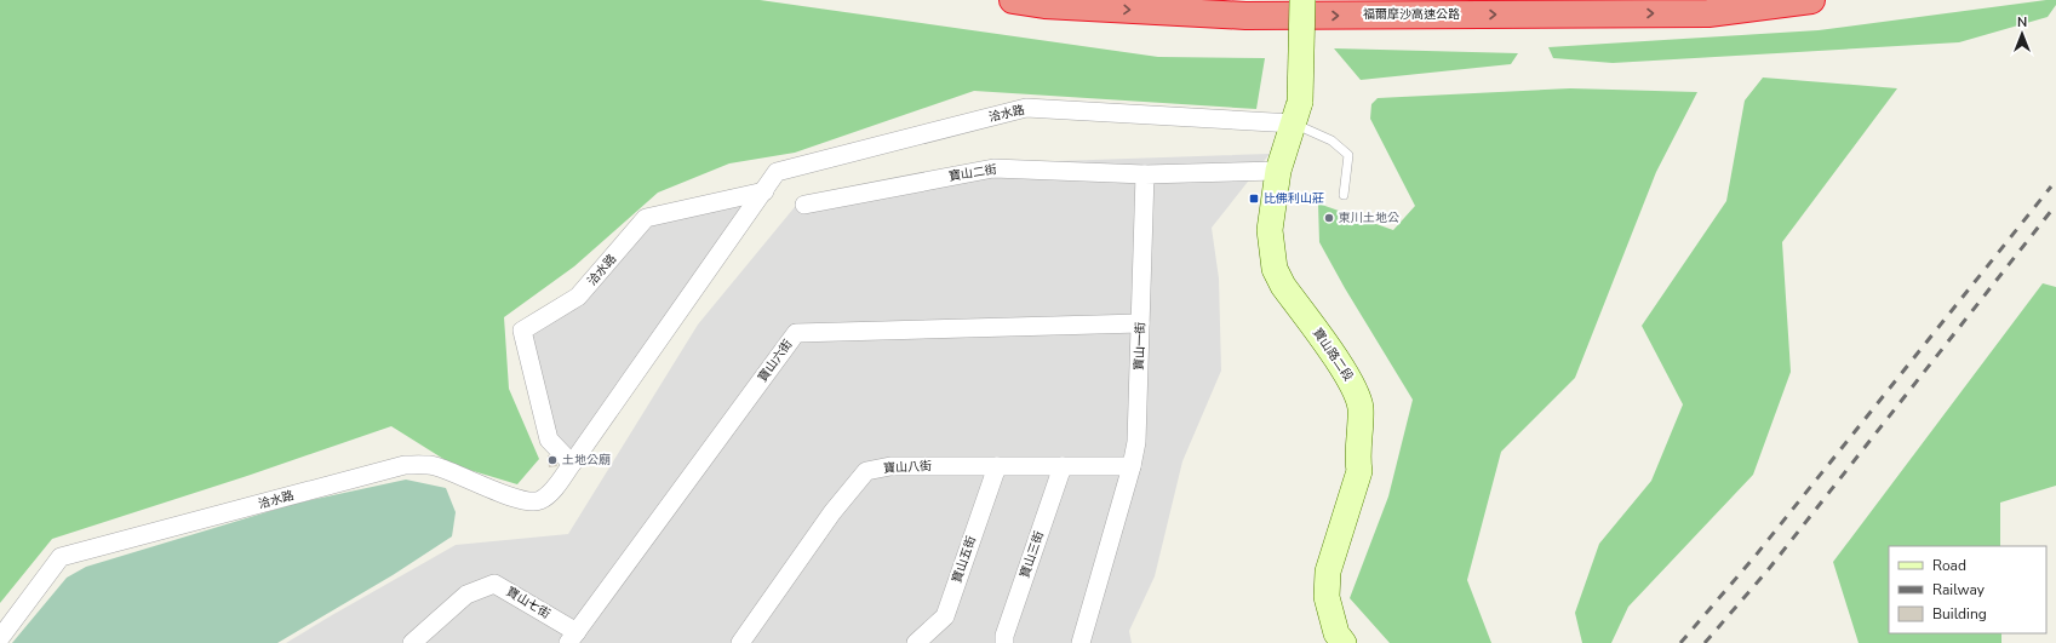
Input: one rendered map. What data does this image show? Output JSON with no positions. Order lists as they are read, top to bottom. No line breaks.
{"streets":{"highway":["福爾摩沙高速公路"],"street":["洽水路","寶山二街","寶山一街","寶山路二段","寶山六街","寶山八街","寶山三街","寶山五街","寶山七街"]},"crossings":[["洽水路","寶山路二段"],["寶山二街","寶山一街"],["寶山一街","寶山六街"],["寶山一街","寶山八街"],["寶山六街","寶山七街"],["寶山八街","寶山三街"],["寶山八街","寶山五街"]],"one_way":["福爾摩沙高速公路"],"places":{"transit":["比佛利山莊"],"other":["東川土地公","土地公廟"]},"legend":["Road","Railway","Building"],"north":"top"}
